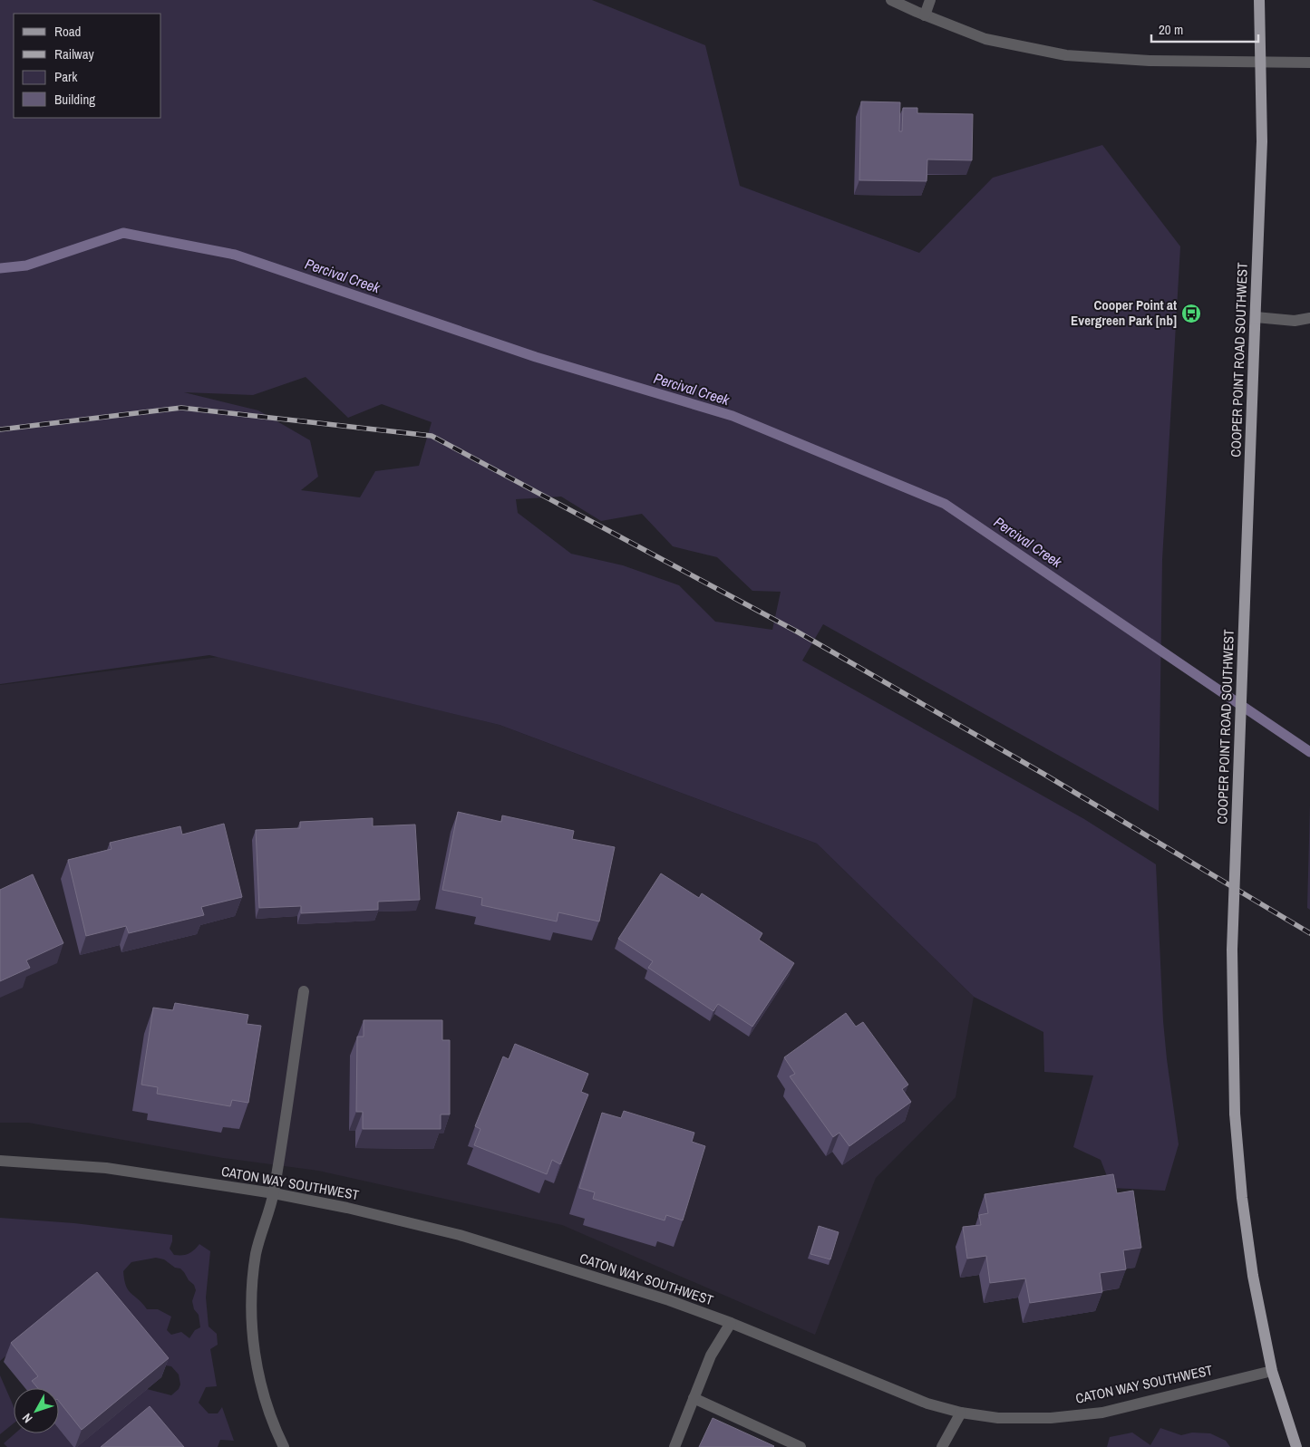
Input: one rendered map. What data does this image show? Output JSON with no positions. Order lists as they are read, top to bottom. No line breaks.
{"streets":{"main road":["COOPER POINT ROAD SOUTHWEST"],"street":["CATON WAY SOUTHWEST"]},"crossings":[["COOPER POINT ROAD SOUTHWEST","CATON WAY SOUTHWEST"]],"water":["Percival Creek"],"places":{"bus stop":["Cooper Point at Evergreen Park [nb]"]},"legend":["Road","Railway","Park","Building"],"scale_bar":"20 m","north":"bottom left"}
